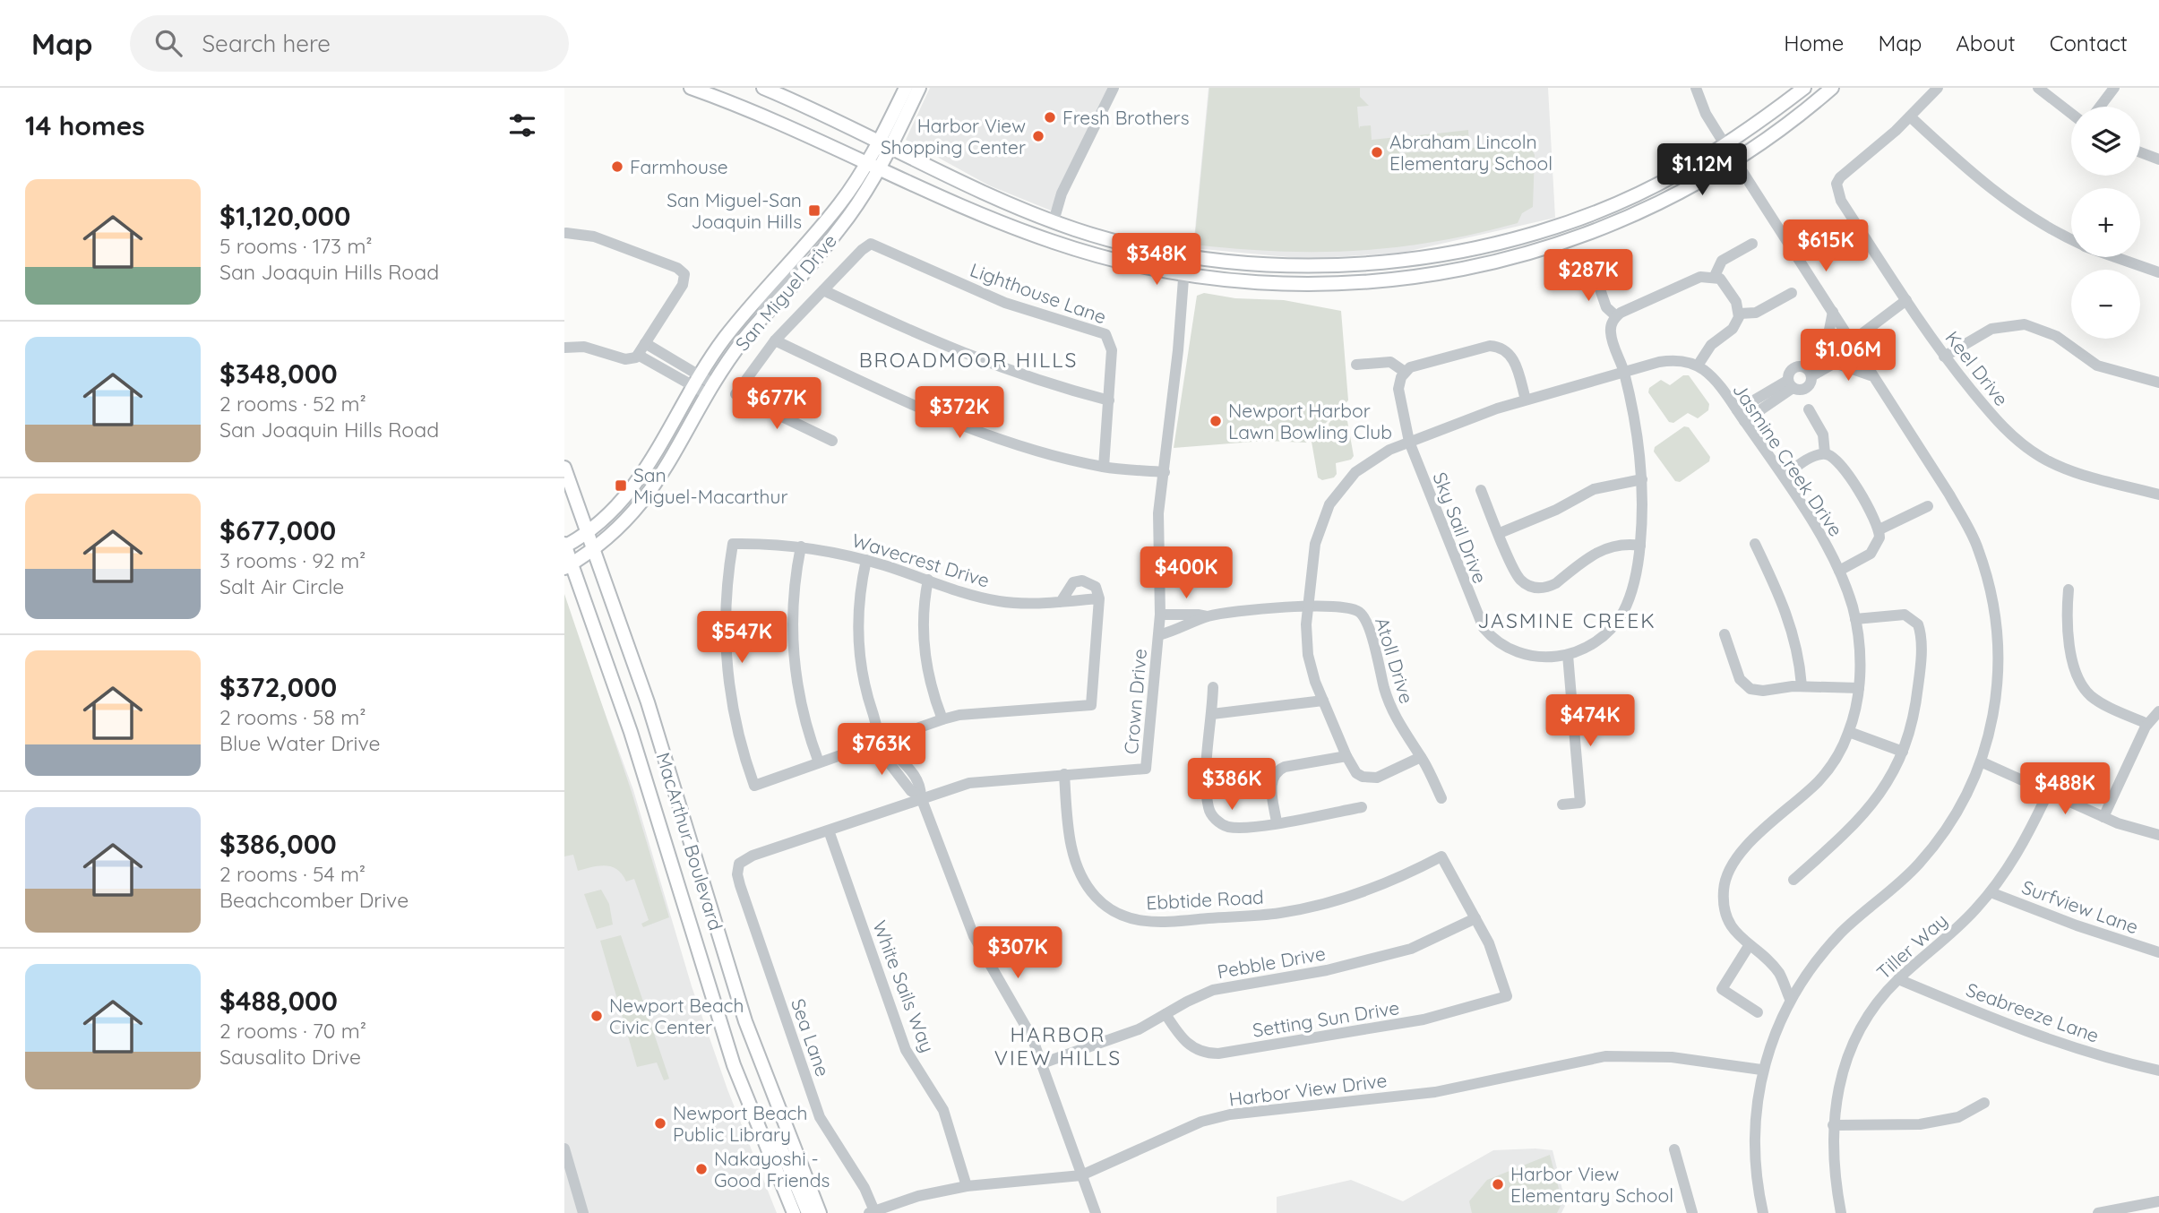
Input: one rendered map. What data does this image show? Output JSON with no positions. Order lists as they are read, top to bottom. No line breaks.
{"streets":{"main road":["San Miguel Drive","MacArthur Boulevard"],"street":["Lighthouse Lane","Keel Drive","Jasmine Creek Drive","Sky Sail Drive","Wavecrest Drive","Atoll Drive","Crown Drive","Ebbtide Road","Surfview Lane","Tiller Way","Pebble Drive","White Sails Way","Seabreeze Lane","Setting Sun Drive","Sea Lane","Harbor View Drive"]},"crossings":[["San Miguel Drive","MacArthur Boulevard"],["Crown Drive","Ebbtide Road"],["Crown Drive","White Sails Way"],["Crown Drive","Sea Lane"],["Ebbtide Road","Pebble Drive"],["Ebbtide Road","Setting Sun Drive"],["Surfview Lane","Tiller Way"],["Tiller Way","Seabreeze Lane"],["Pebble Drive","Setting Sun Drive"],["White Sails Way","Harbor View Drive"],["Sea Lane","Harbor View Drive"]],"districts":["BROADMOOR HILLS","JASMINE CREEK","HARBOR VIEW HILLS"],"places":{"other":["Fresh Brothers","Harbor View Shopping Center","Abraham Lincoln Elementary School","Farmhouse","Newport Harbor Lawn Bowling Club","Newport Beach Civic Center","Newport Beach Public Library","Nakayoshi - Good Friends","Harbor View Elementary School"],"transit":["San Miguel-San Joaquin Hills","San Miguel-Macarthur"]},"page":{"header":"Map","search":"Search here","nav":["Home","Map","About","Contact"],"heading":"14 homes","map_buttons":["+","−"],"price":["$1.12M","$615K","$348K","$287K","$1.06M","$677K","$372K","$400K","$547K","$474K","$763K","$386K","$488K","$307K"],"list":[{"name":"$1,120,000","note":"5 rooms · 173 m² · San Joaquin Hills Road"},{"name":"$348,000","note":"2 rooms · 52 m² · San Joaquin Hills Road"},{"name":"$677,000","note":"3 rooms · 92 m² · Salt Air Circle"},{"name":"$372,000","note":"2 rooms · 58 m² · Blue Water Drive"},{"name":"$386,000","note":"2 rooms · 54 m² · Beachcomber Drive"},{"name":"$488,000","note":"2 rooms · 70 m² · Sausalito Drive"}]}}
